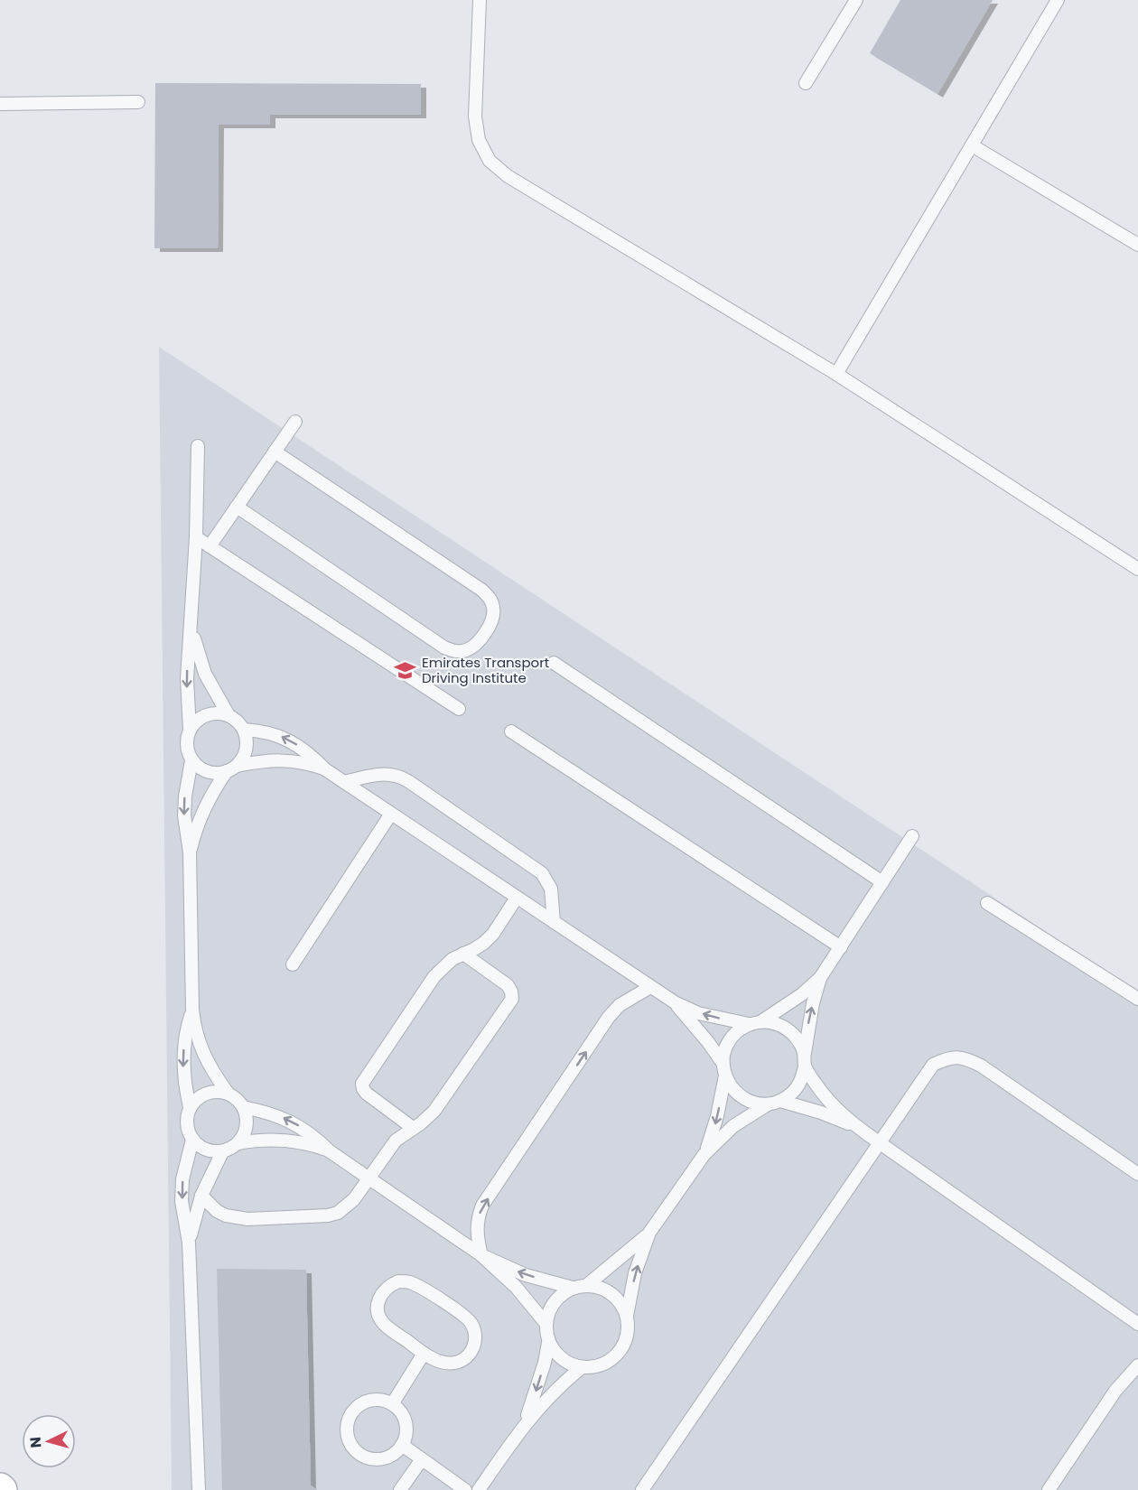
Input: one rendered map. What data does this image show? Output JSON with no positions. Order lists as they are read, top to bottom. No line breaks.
{"places":{"school or university":["Emirates Transport Driving Institute"]},"north":"left"}
